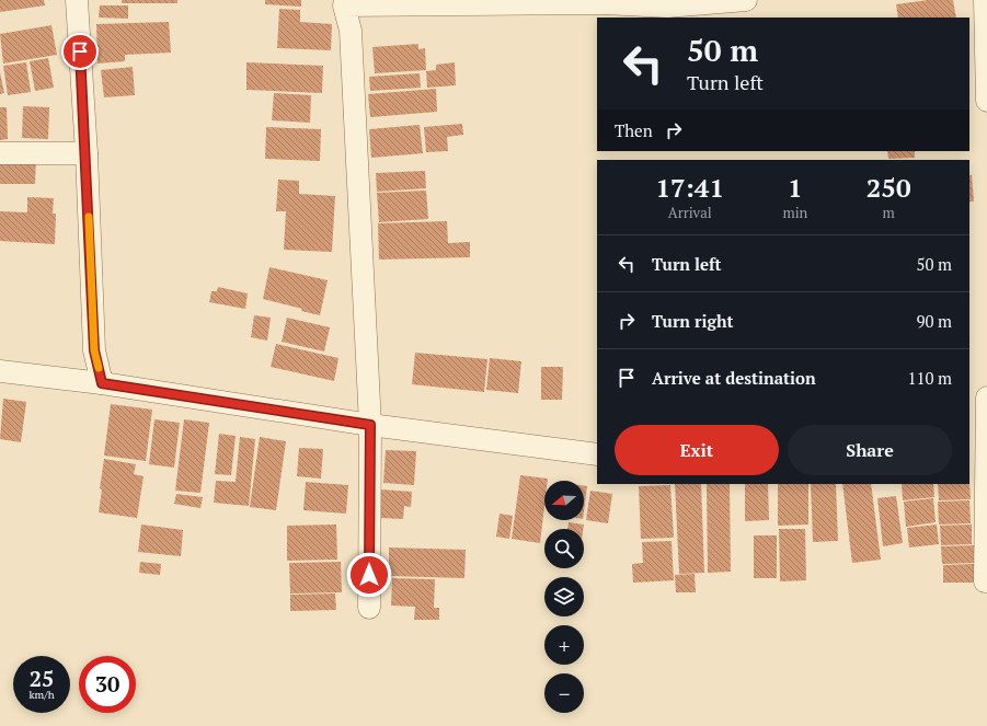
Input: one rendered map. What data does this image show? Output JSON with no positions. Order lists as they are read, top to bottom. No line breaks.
{"north":"left","page":{"turn":["50 m","Turn left"],"then":"Then","eta":["17:41","Arrival","1","min","250","m"],"list":[{"name":"Turn left","value":"50 m"},{"name":"Turn right","value":"90 m"},{"name":"Arrive at destination","value":"110 m"}],"buttons":["Exit","Share"],"map_buttons":["+","−"],"speed":"25 km/h","limit":"30"}}
